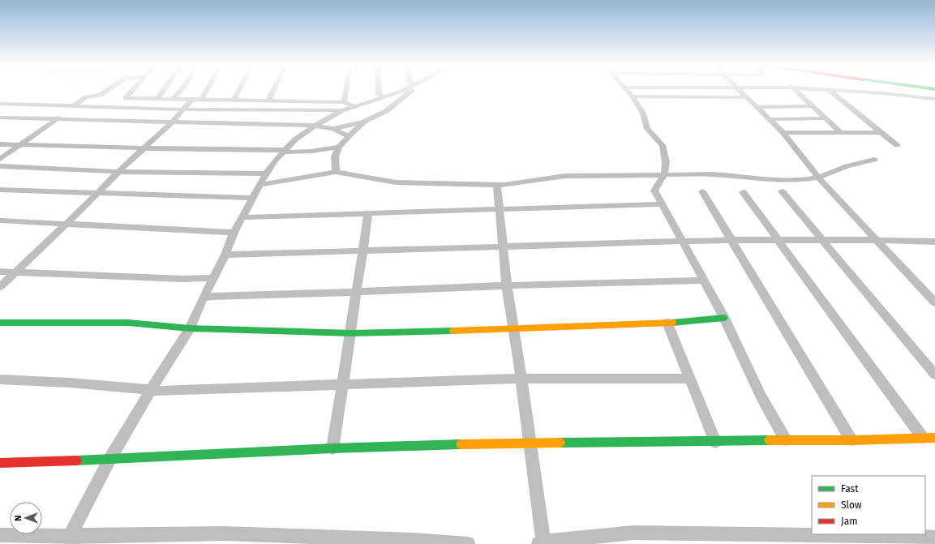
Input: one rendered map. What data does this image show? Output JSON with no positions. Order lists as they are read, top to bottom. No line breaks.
{"legend":["Fast","Slow","Jam"],"north":"left"}
